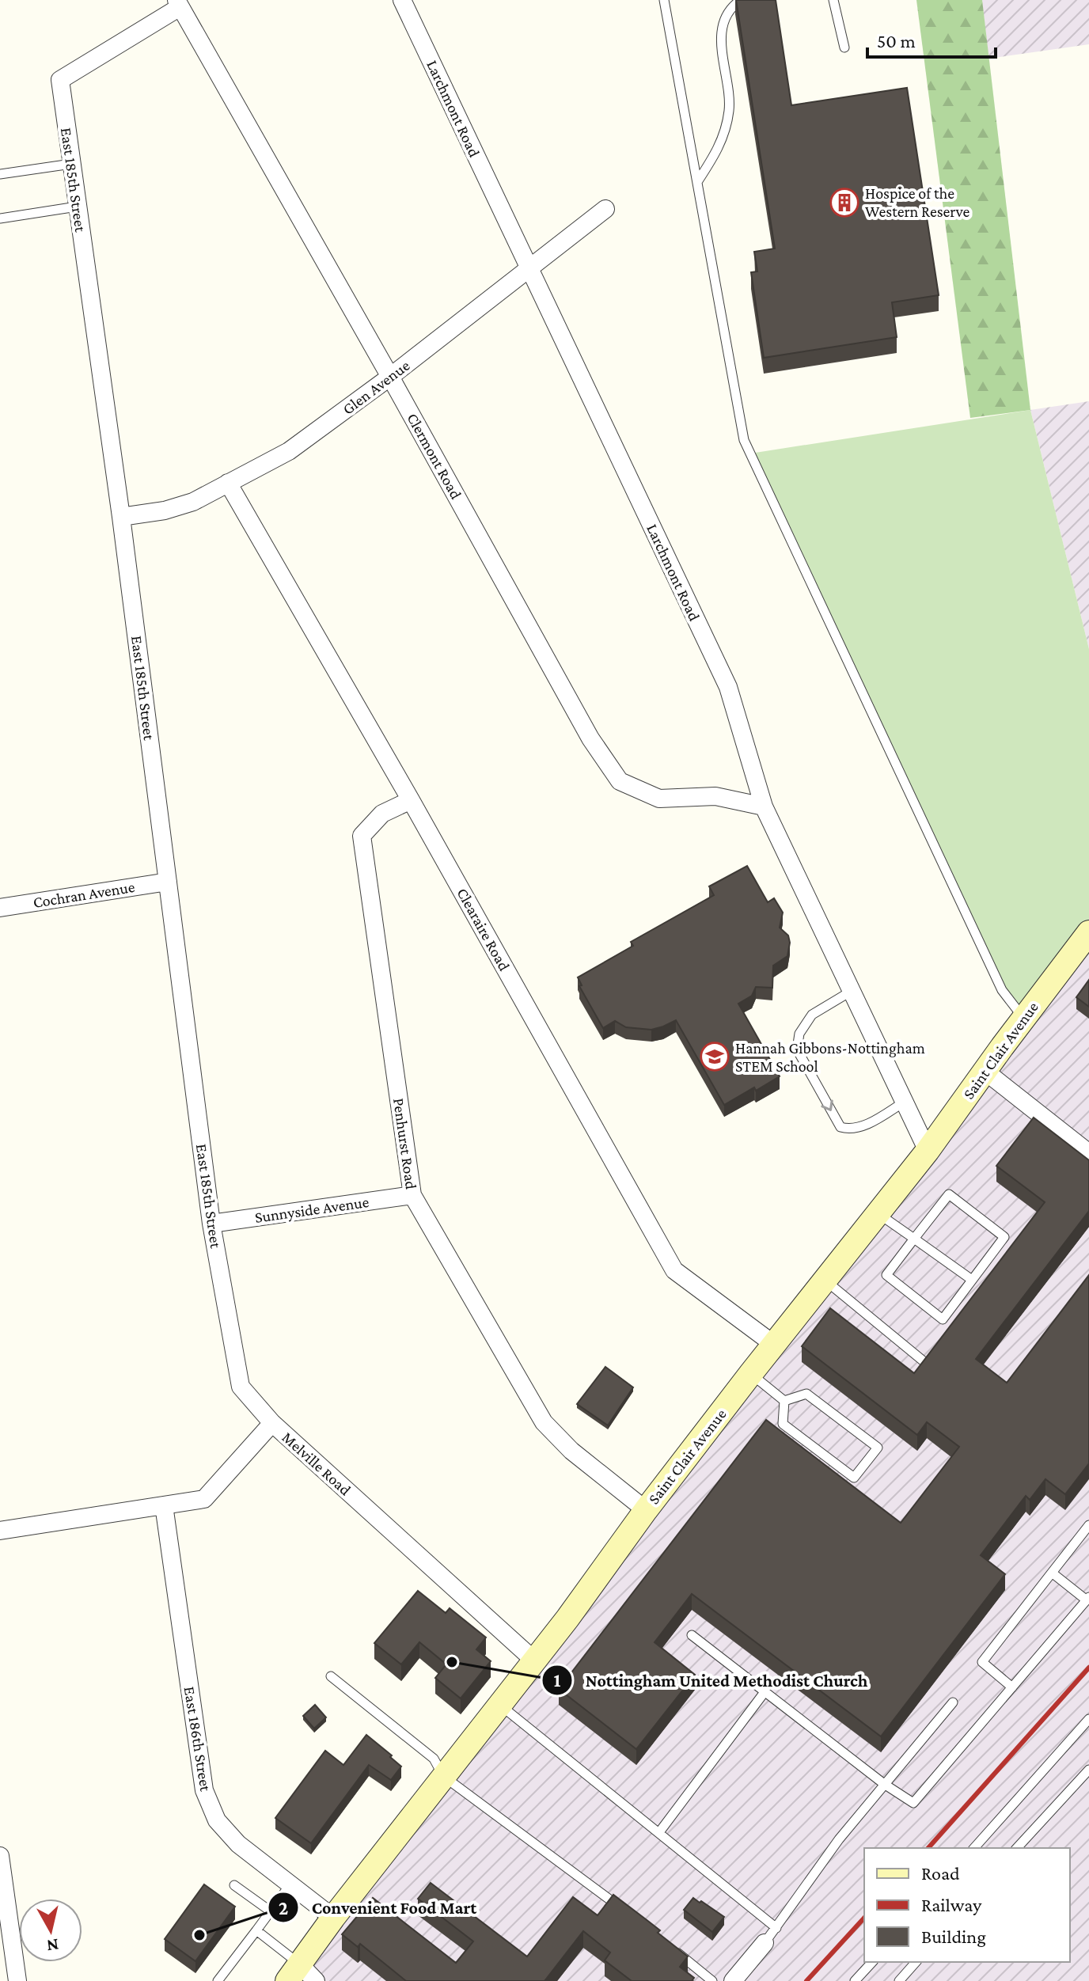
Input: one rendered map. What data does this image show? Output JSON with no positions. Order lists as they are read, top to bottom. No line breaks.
{"streets":{"street":["Larchmont Road","East 185th Street","Glen Avenue","Clermont Road","Cochran Avenue","Clearaire Road","Saint Clair Avenue","Penhurst Road","Sunnyside Avenue","Melville Road","East 186th Street"]},"crossings":[["Larchmont Road","Glen Avenue"],["Larchmont Road","Clermont Road"],["Larchmont Road","Saint Clair Avenue"],["East 185th Street","Glen Avenue"],["East 185th Street","Clermont Road"],["East 185th Street","Cochran Avenue"],["East 185th Street","Sunnyside Avenue"],["East 185th Street","Melville Road"],["Glen Avenue","Clermont Road"],["Glen Avenue","Clearaire Road"],["Clearaire Road","Saint Clair Avenue"],["Clearaire Road","Penhurst Road"],["Saint Clair Avenue","Penhurst Road"],["Saint Clair Avenue","Melville Road"],["Saint Clair Avenue","East 186th Street"],["Penhurst Road","Sunnyside Avenue"],["Melville Road","East 186th Street"]],"places":{"building":["Hospice of the Western Reserve"],"school or university":["Hannah Gibbons-Nottingham STEM School"],"other":["Nottingham United Methodist Church","Convenient Food Mart"]},"legend":["Road","Railway","Building"],"scale_bar":"50 m","north":"bottom"}
